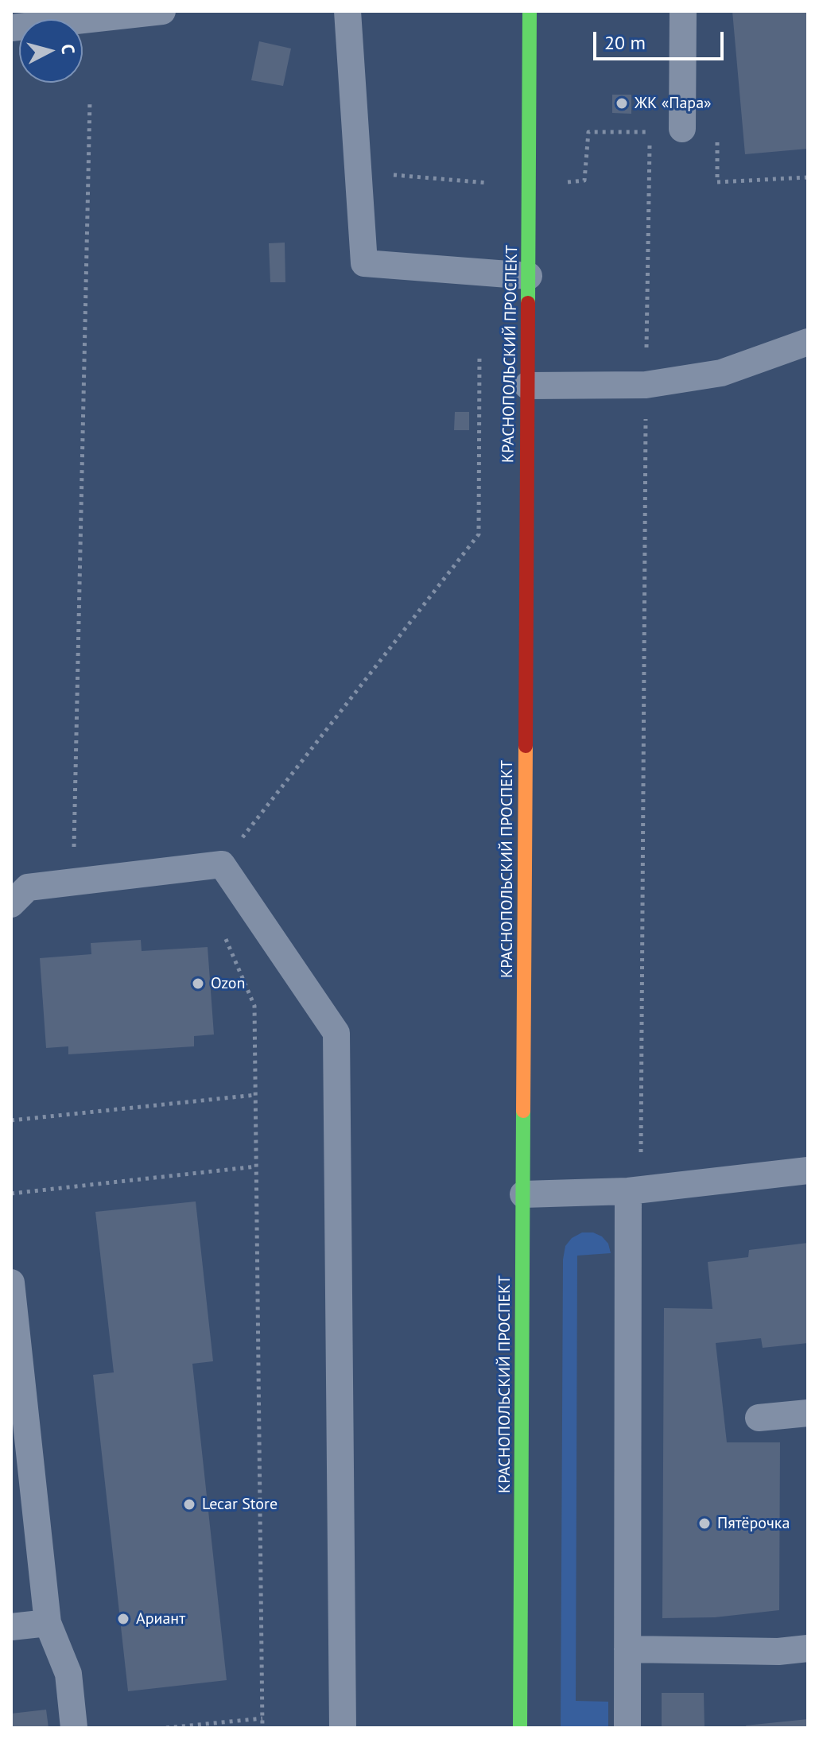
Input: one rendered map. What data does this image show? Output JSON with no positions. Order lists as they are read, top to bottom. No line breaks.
{"streets":{"street":["КРАСНОПОЛЬСКИЙ ПРОСПЕКТ"]},"places":["ЖК «Пара»","Ozon","Lecar Store","Пятёрочка","Ариант"],"scale_bar":"20 m","north":"right"}
